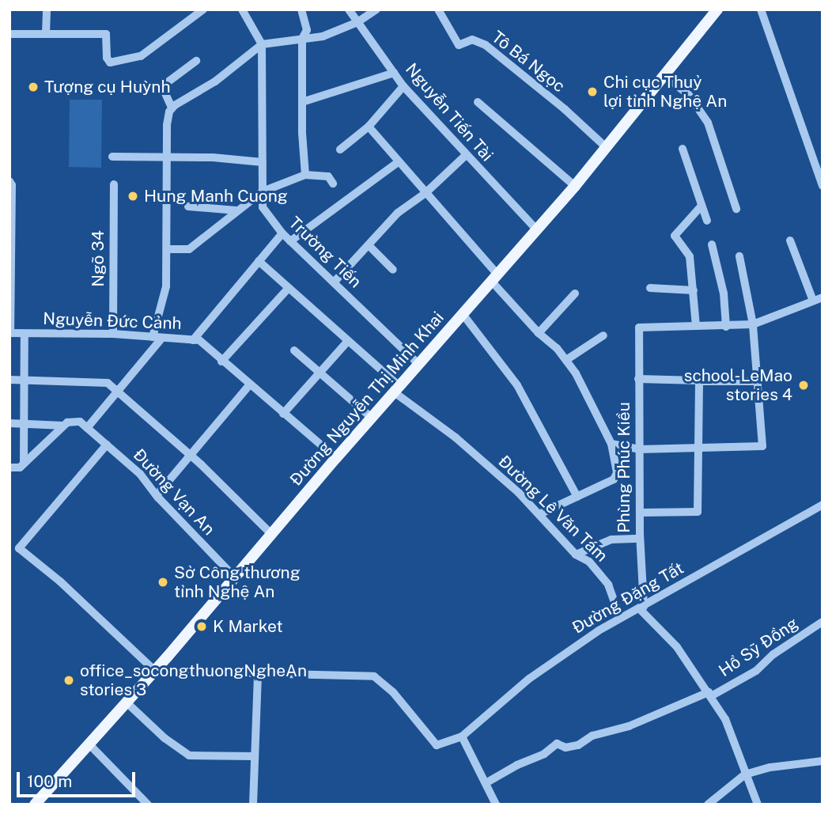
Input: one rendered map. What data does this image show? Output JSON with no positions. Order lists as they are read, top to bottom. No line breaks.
{"streets":{"main road":["Đường Nguyễn Thị Minh Khai"],"street":["Tô Bá Ngọc","Nguyễn Tiến Tài","Trường Tiến","Ngõ 34","Nguyễn Đức Cảnh","Phùng Phúc Kiều","Đường Vạn An","Đường Lê Văn Tám","Đường Đặng Tất","Hồ Sỹ Đồng"]},"crossings":[["Tô Bá Ngọc","Đường Nguyễn Thị Minh Khai"],["Nguyễn Tiến Tài","Đường Nguyễn Thị Minh Khai"],["Trường Tiến","Đường Nguyễn Thị Minh Khai"],["Ngõ 34","Nguyễn Đức Cảnh"],["Nguyễn Đức Cảnh","Đường Nguyễn Thị Minh Khai"],["Đường Nguyễn Thị Minh Khai","Đường Vạn An"],["Đường Nguyễn Thị Minh Khai","Đường Lê Văn Tám"],["Phùng Phúc Kiều","Đường Đặng Tất"],["Đường Lê Văn Tám","Đường Đặng Tất"]],"places":["Tượng cụ Huỳnh","Chi cục Thuỷ lợi tỉnh Nghệ An","Hung Manh Cuong","school-LeMao stories 4","Sở Công thương tỉnh Nghệ An","K Market","office_socongthuongNgheAn stories 3"],"scale_bar":"100 m"}
